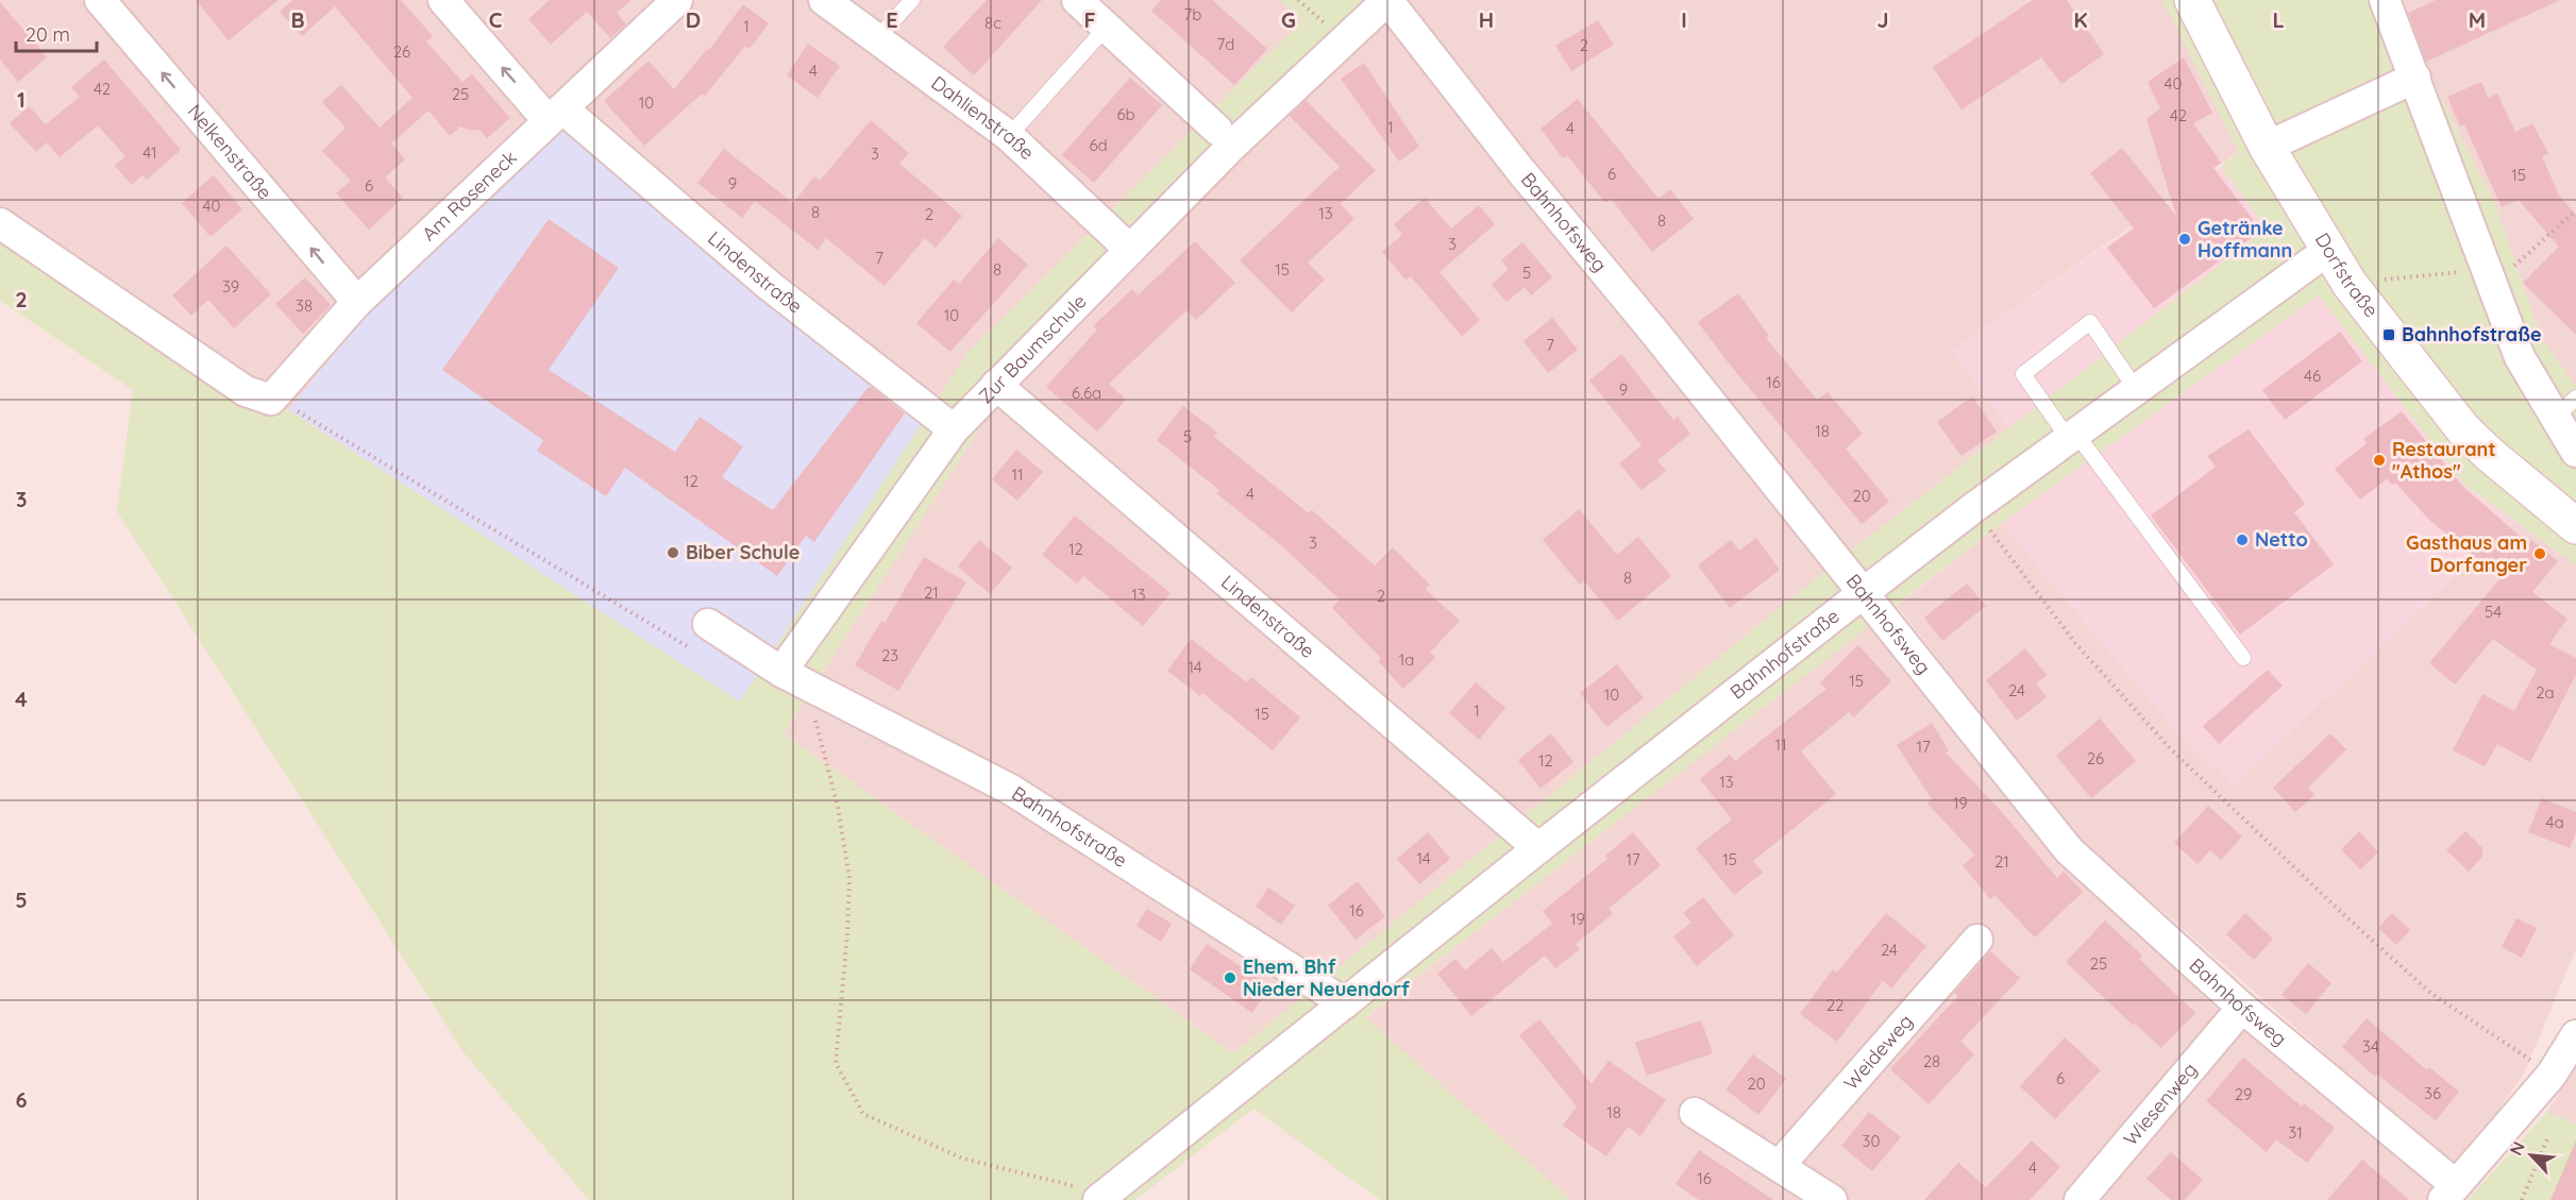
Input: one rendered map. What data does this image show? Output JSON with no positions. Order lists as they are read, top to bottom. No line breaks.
{"streets":{"main road":["Dorfstraße"],"street":["Dahlienstraße","Nelkenstraße","Am Roseneck","Bahnhofsweg","Lindenstraße","Zur Baumschule","Bahnhofstraße","Weideweg","Wiesenweg"]},"crossings":[["Dahlienstraße","Zur Baumschule"],["Nelkenstraße","Am Roseneck"],["Am Roseneck","Lindenstraße"],["Bahnhofsweg","Zur Baumschule"],["Bahnhofsweg","Bahnhofstraße"],["Bahnhofsweg","Wiesenweg"],["Lindenstraße","Zur Baumschule"],["Lindenstraße","Bahnhofstraße"],["Dorfstraße","Bahnhofstraße"],["Zur Baumschule","Bahnhofstraße"]],"places":{"other":["Getränke Hoffmann","Restaurant \"Athos\"","Netto","Biber Schule","Gasthaus am Dorfanger","Ehem. Bhf Nieder Neuendorf"],"transit":["Bahnhofstraße"]},"house_numbers":["7b","8c","1","7d","2","26","4","40","42","25","10","6b","42","1","4","6d","41","3","6","15","9","6","40","8","13","2","8","3","7","8","15","5","39","38","10","7","46","16","9","6,6a","18","5","11","12","4","20","3","12","8","21","13","2","54","23","1a","14","15","24","2a","10","1","15","11","17","26","12","13","19","4a","14","17","15","21","16","19","24","25","22","34","28","6","20","36","29","18","31","30","4","16"],"scale_bar":"20 m","north":"top left","grid":{"columns":["B","C","D","E","F","G","H","I","J","K","L","M"],"rows":["1","2","3","4","5","6"]}}
